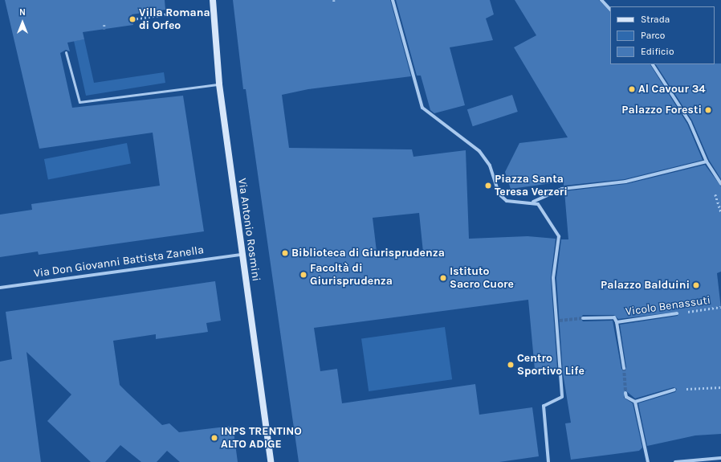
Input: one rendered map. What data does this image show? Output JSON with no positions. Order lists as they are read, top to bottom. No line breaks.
{"streets":{"street":["Via Antonio Rosmini","Via Don Giovanni Battista Zanella","Vicolo Benassuti"]},"crossings":[["Via Antonio Rosmini","Via Don Giovanni Battista Zanella"]],"places":["Villa Romana di Orfeo","Al Cavour 34","Palazzo Foresti","Piazza Santa Teresa Verzeri","Biblioteca di Giurisprudenza","Facoltà di Giurisprudenza","Istituto Sacro Cuore","Palazzo Balduini","Centro Sportivo Life","INPS TRENTINO ALTO ADIGE"],"legend":["Strada","Parco","Edificio"],"north":"top"}
